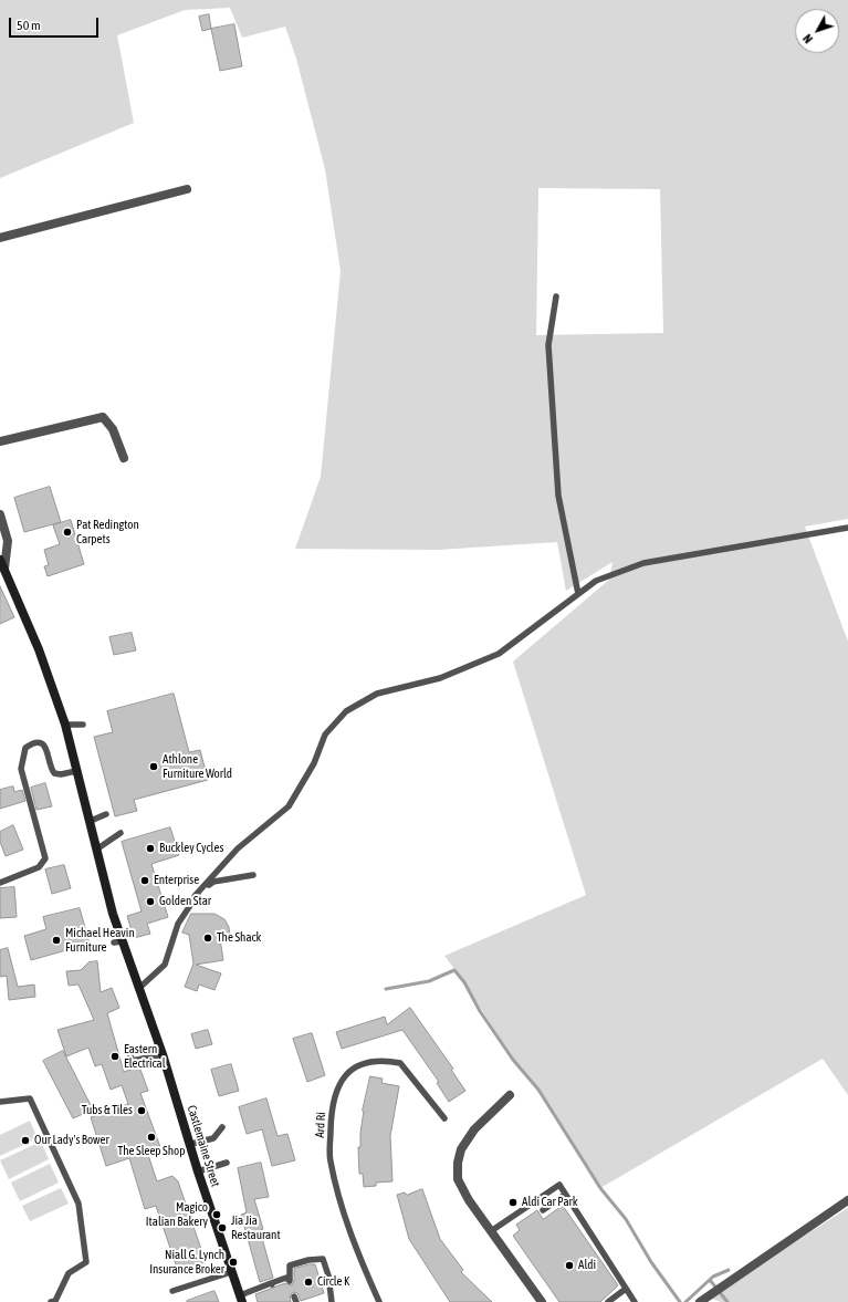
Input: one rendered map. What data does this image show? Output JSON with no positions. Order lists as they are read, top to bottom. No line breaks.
{"streets":{"main road":["Castlemaine Street"],"lane":["Ard Rí"]},"places":["Pat Redington Carpets","Athlone Furniture World","Buckley Cycles","Enterprise","Golden Star","The Shack","Michael Heavin Furniture","Eastern Electrical","Tubs & Tiles","The Sleep Shop","Our Lady's Bower","Aldi Car Park","Magico Italian Bakery","Jia Jia Restaurant","Niall G. Lynch Insurance Broker","Aldi","Circle K"],"scale_bar":"50 m","north":"bottom left"}
